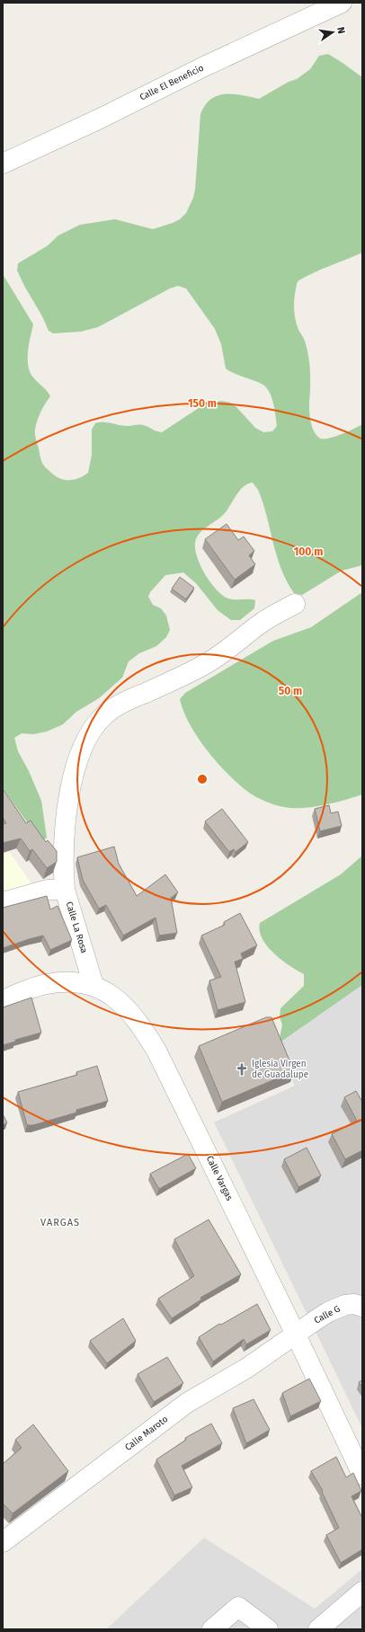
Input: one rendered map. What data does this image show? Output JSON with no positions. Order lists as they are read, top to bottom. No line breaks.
{"streets":{"street":["Calle El Beneficio","Calle La Rosa","Calle Vargas","Calle G","Calle Maroto"]},"crossings":[["Calle La Rosa","Calle Vargas"],["Calle Vargas","Calle G"],["Calle Vargas","Calle Maroto"],["Calle G","Calle Maroto"]],"districts":["VARGAS"],"places":{"church":["Iglesia Virgen de Guadalupe"]},"north":"right","rings":["150 m","100 m","50 m"]}
